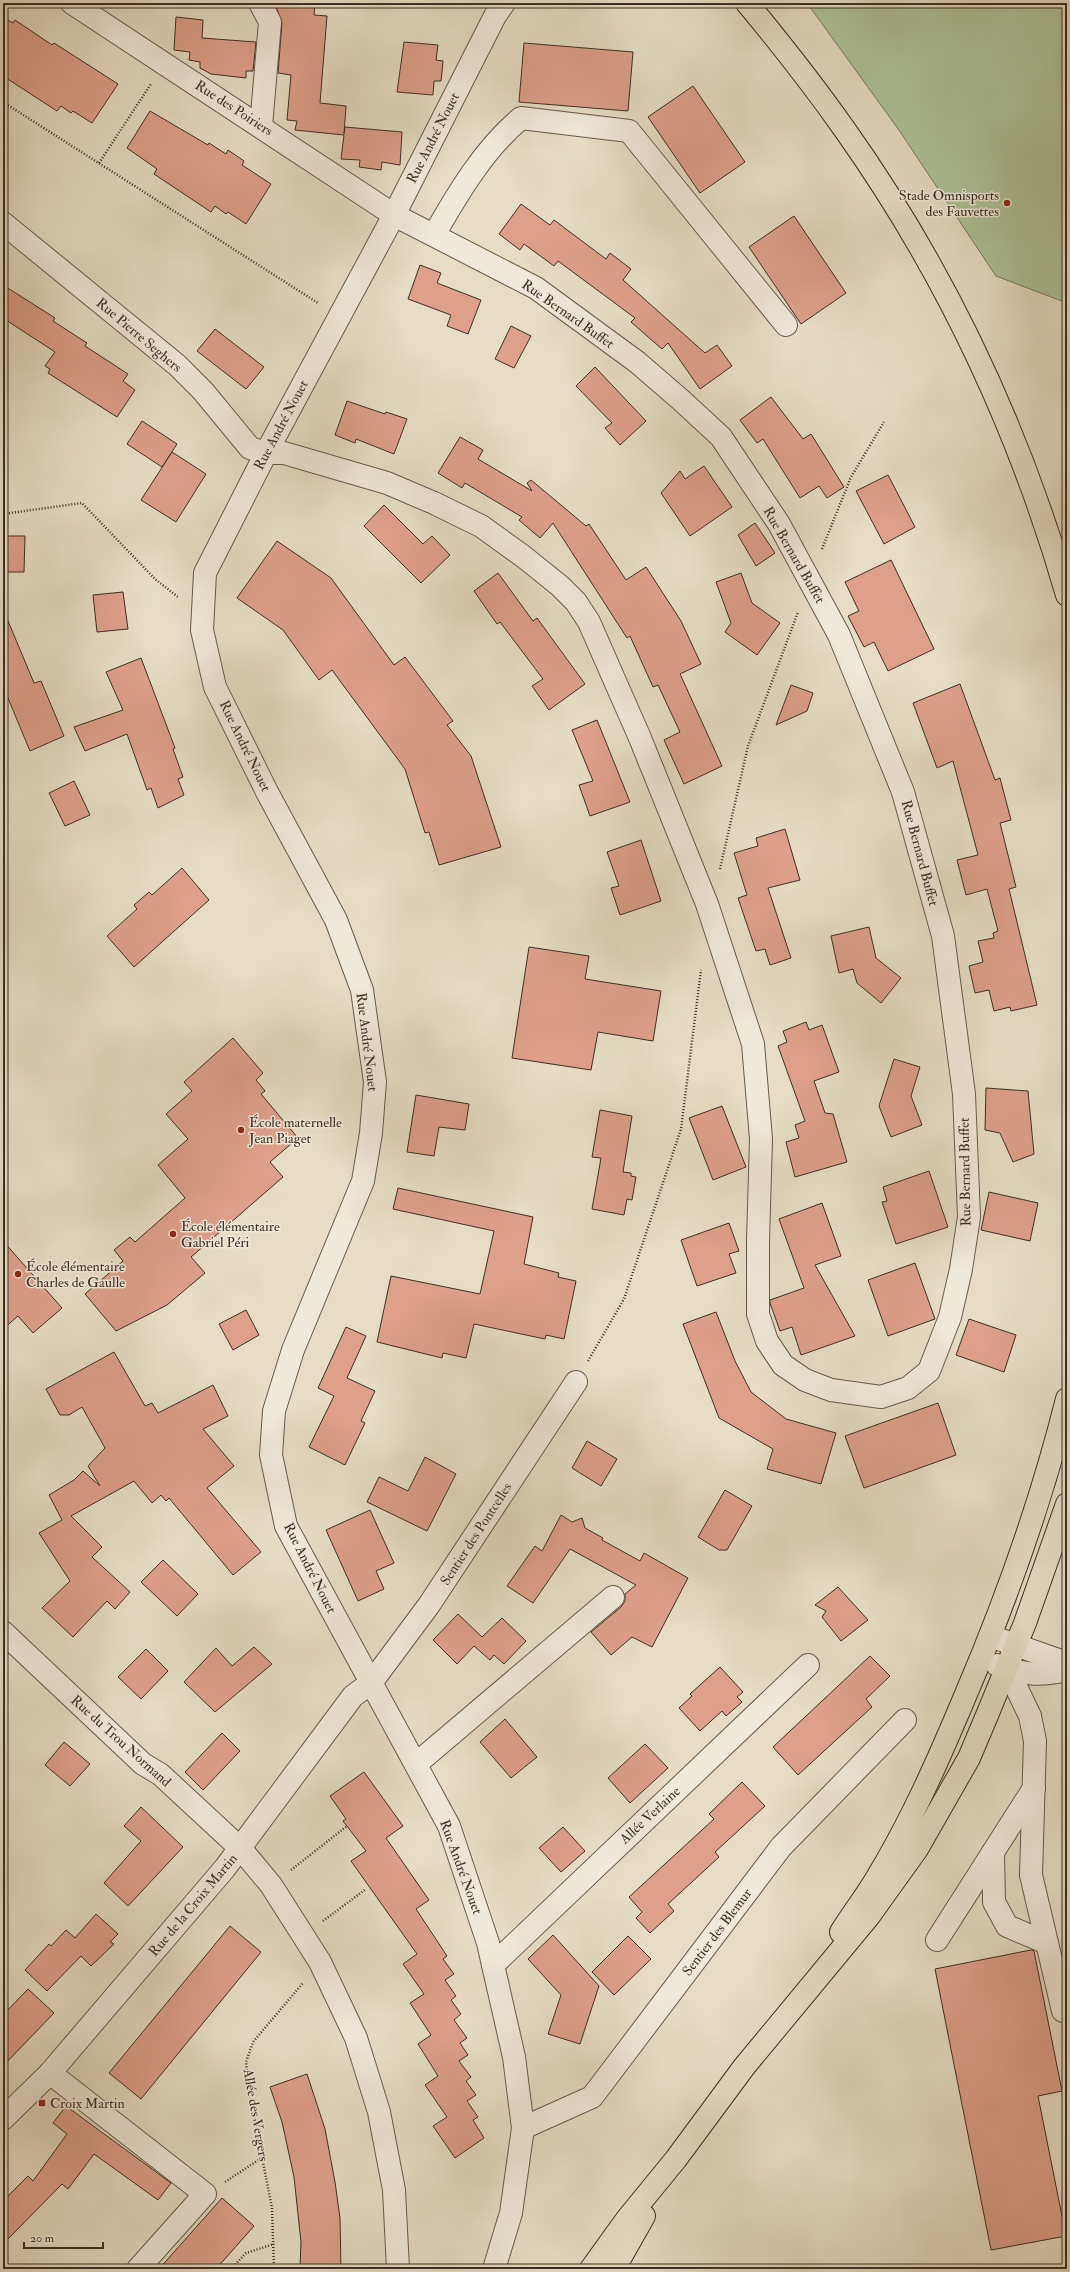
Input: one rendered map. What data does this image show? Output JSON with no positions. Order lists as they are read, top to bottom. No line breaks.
{"streets":{"street":["Rue des Poiriers","Rue André Nouet","Rue Bernard Buffet","Rue Pierre Seghers","Sentier des Pontcelles","Rue du Trou Normand","Allée Verlaine","Rue de la Croix Martin","Sentier des Blemur"],"path":["Allée des Vergers"]},"crossings":[["Rue des Poiriers","Rue André Nouet"],["Rue des Poiriers","Rue Bernard Buffet"],["Rue André Nouet","Rue Bernard Buffet"],["Rue André Nouet","Rue Pierre Seghers"],["Rue André Nouet","Sentier des Pontcelles"],["Rue André Nouet","Allée Verlaine"],["Rue André Nouet","Rue de la Croix Martin"],["Rue André Nouet","Sentier des Blemur"],["Rue Bernard Buffet","Rue Pierre Seghers"],["Sentier des Pontcelles","Rue de la Croix Martin"],["Rue du Trou Normand","Rue de la Croix Martin"],["Rue du Trou Normand","Allée des Vergers"]],"places":{"other":["Stade Omnisports des Fauvettes","École maternelle Jean Piaget","École élémentaire Gabriel Péri","École élémentaire Charles de Gaulle"],"transit":["Croix Martin"]},"scale_bar":"20 m"}
